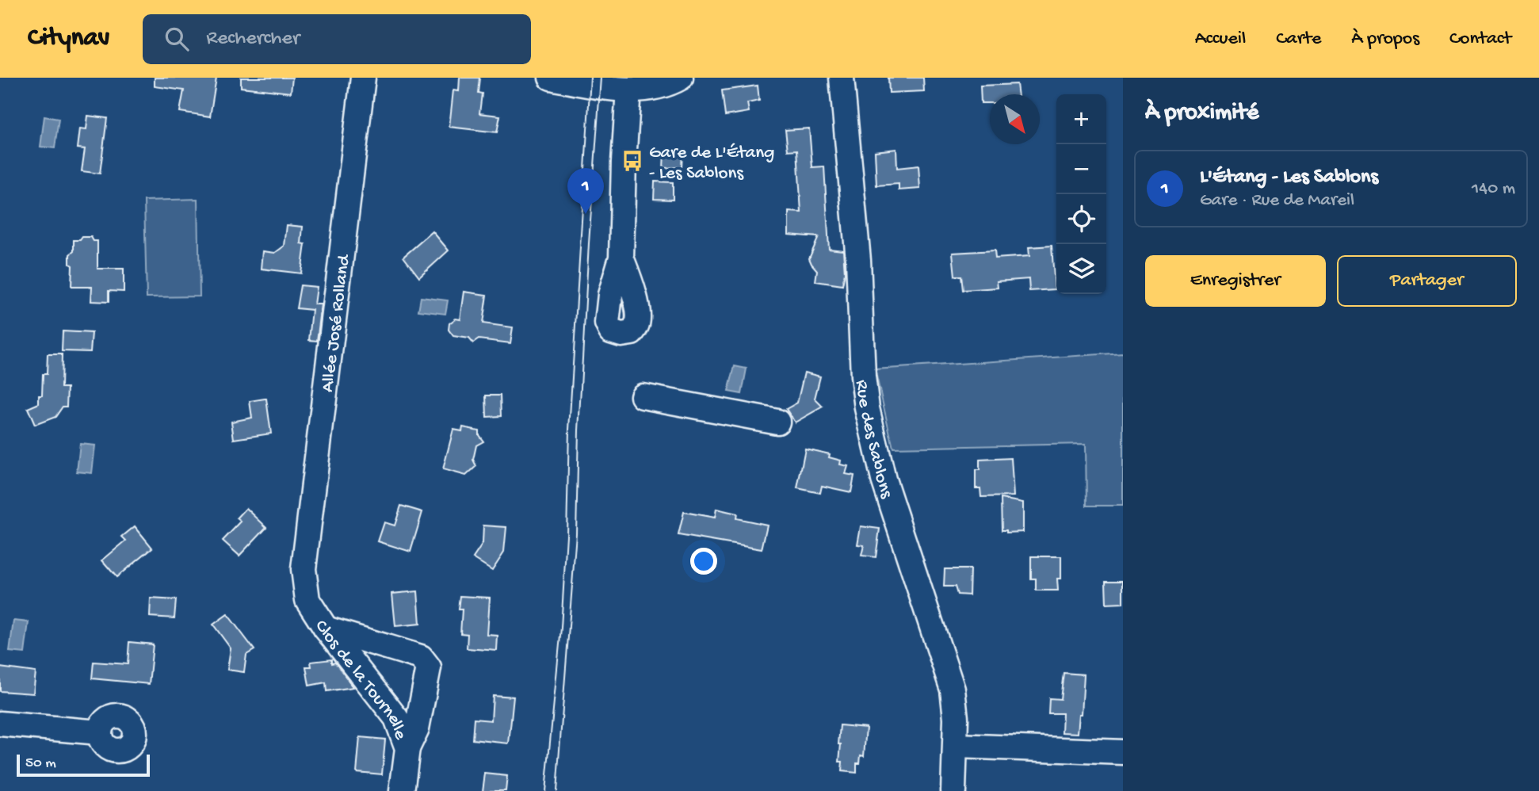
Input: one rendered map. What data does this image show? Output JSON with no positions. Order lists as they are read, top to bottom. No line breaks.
{"streets":{"street":["Allée José Rolland","Rue des Sablons","Clos de la Tournelle"]},"crossings":[["Allée José Rolland","Clos de la Tournelle"]],"places":{"bus stop":["Gare de L'Étang - Les Sablons"]},"scale_bar":"50 m","north":"bottom right","page":{"header":"Citynav","search":"Rechercher","nav":["Accueil","Carte","À propos","Contact"],"heading":"À proximité","map_buttons":["+","−"],"list":[{"mark":"1","name":"L'Étang - Les Sablons","note":"Gare · Rue de Mareil","value":"140 m"}],"pins":"1","buttons":["Enregistrer","Partager"],"scale":"50 m"}}
